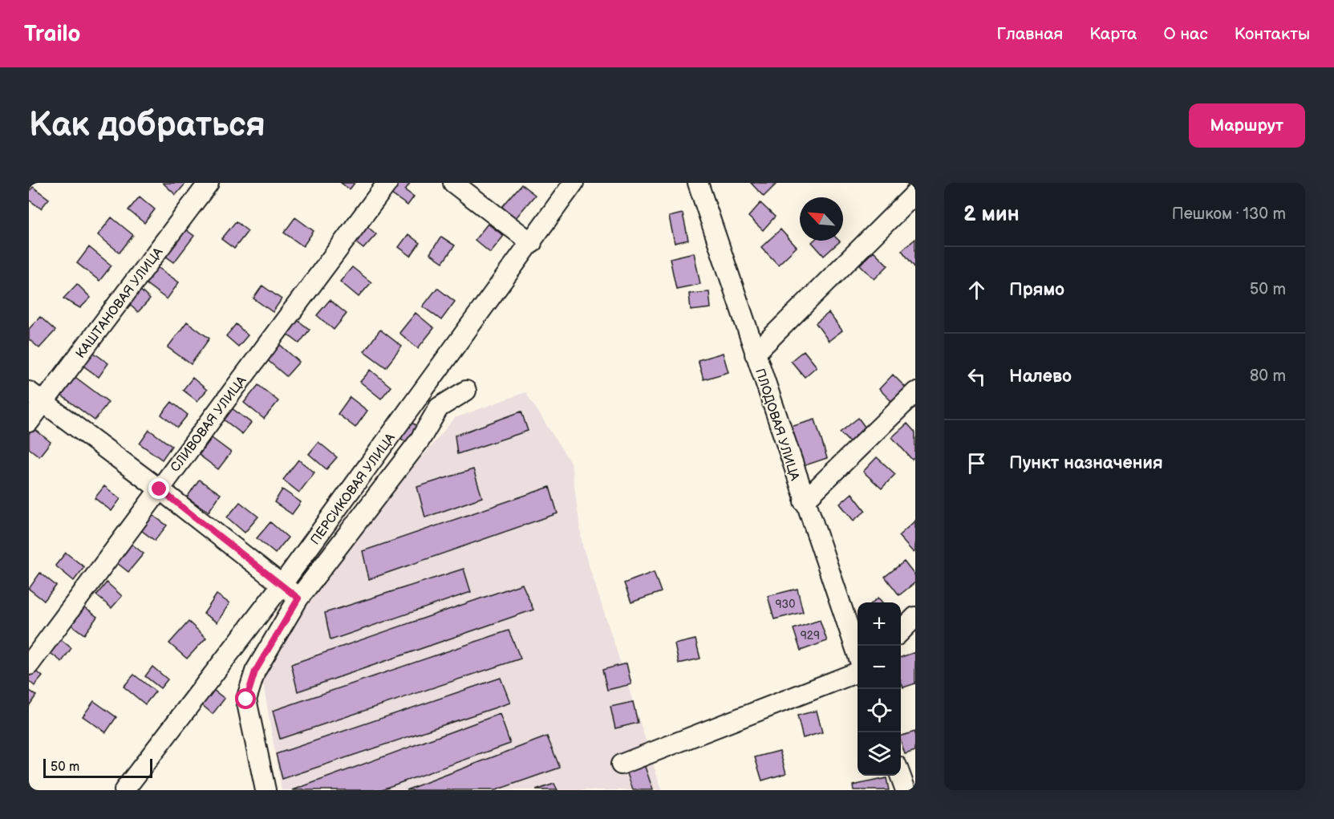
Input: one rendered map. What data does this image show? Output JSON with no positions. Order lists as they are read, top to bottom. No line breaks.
{"streets":{"street":["КАШТАНОВАЯ УЛИЦА","СЛИВОВАЯ УЛИЦА","ПЛОДОВАЯ УЛИЦА","ПЕРСИКОВАЯ УЛИЦА"]},"house_numbers":["930","929"],"scale_bar":"50 m","north":"top left","page":{"header":"Trailo","nav":["Главная","Карта","О нас","Контакты"],"buttons":"Маршрут","title":"Как добраться","heading":["2 мин","Пешком · 130 m"],"list":[["Прямо","50 m"],["Налево","80 m"],"Пункт назначения"],"map_buttons":["+","−"],"scale":"50 m"}}
